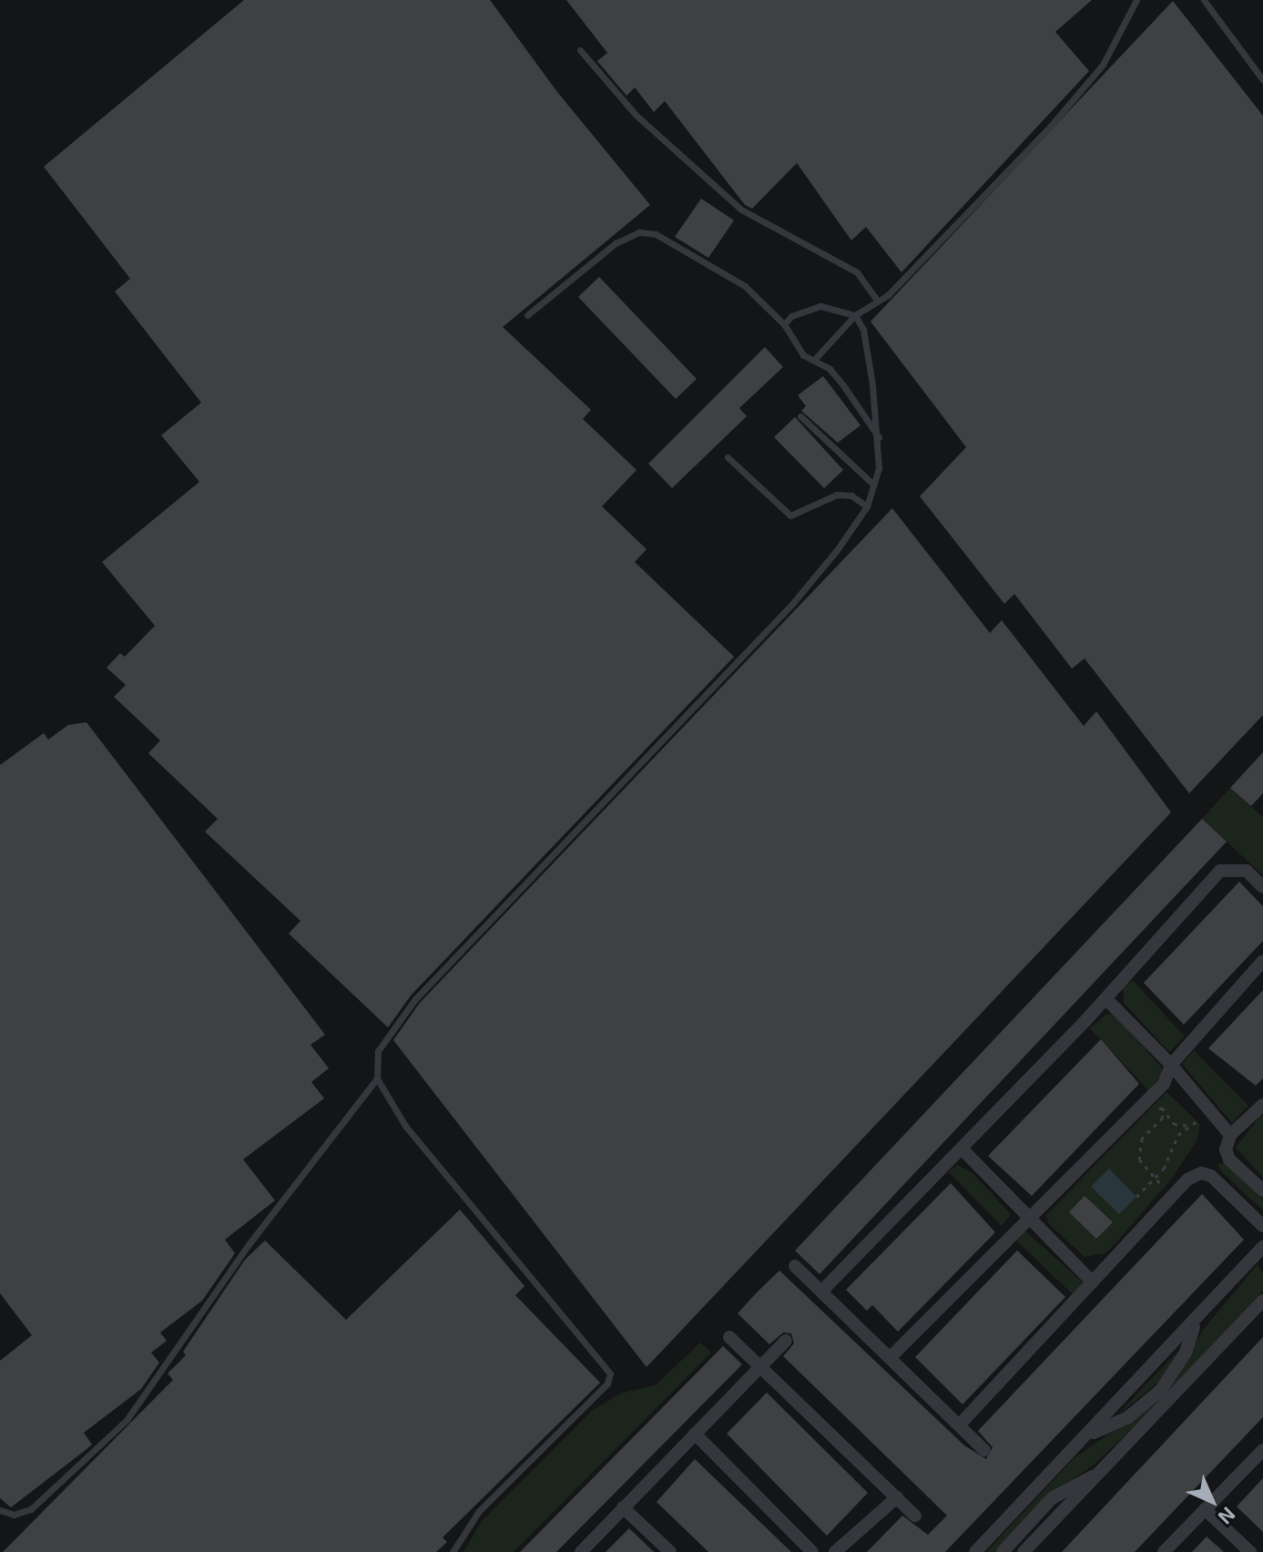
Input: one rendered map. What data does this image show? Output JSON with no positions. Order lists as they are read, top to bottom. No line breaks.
{"north":"bottom right"}
